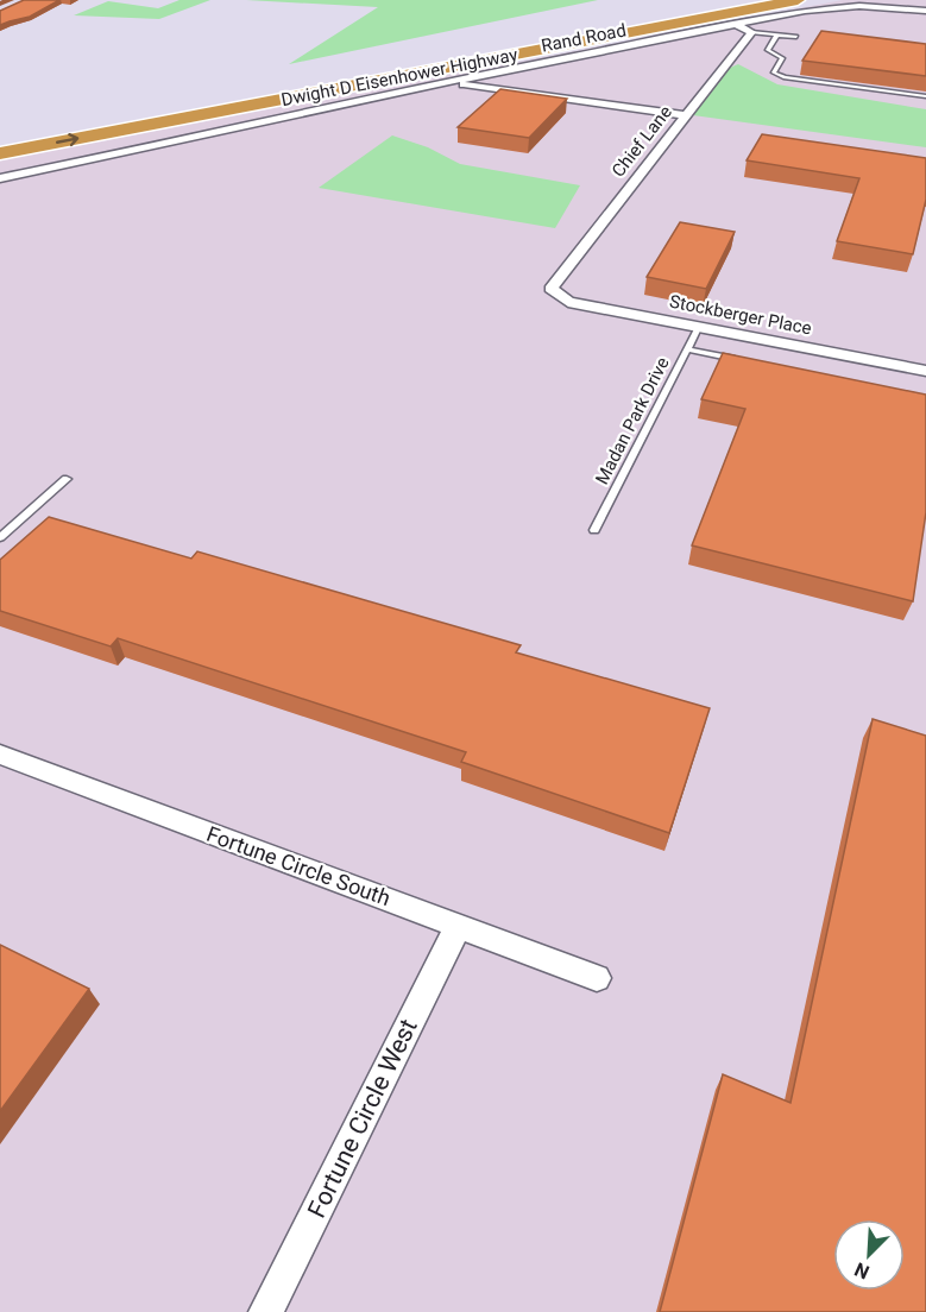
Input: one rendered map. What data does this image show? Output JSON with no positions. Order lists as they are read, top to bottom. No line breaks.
{"streets":{"highway":["Dwight D Eisenhower Highway"],"street":["Rand Road","Chief Lane","Stockberger Place","Fortune Circle South","Fortune Circle West"],"lane":["Madan Park Drive"]},"crossings":[["Chief Lane","Stockberger Place"],["Stockberger Place","Madan Park Drive"],["Fortune Circle South","Fortune Circle West"]],"north":"bottom left"}
